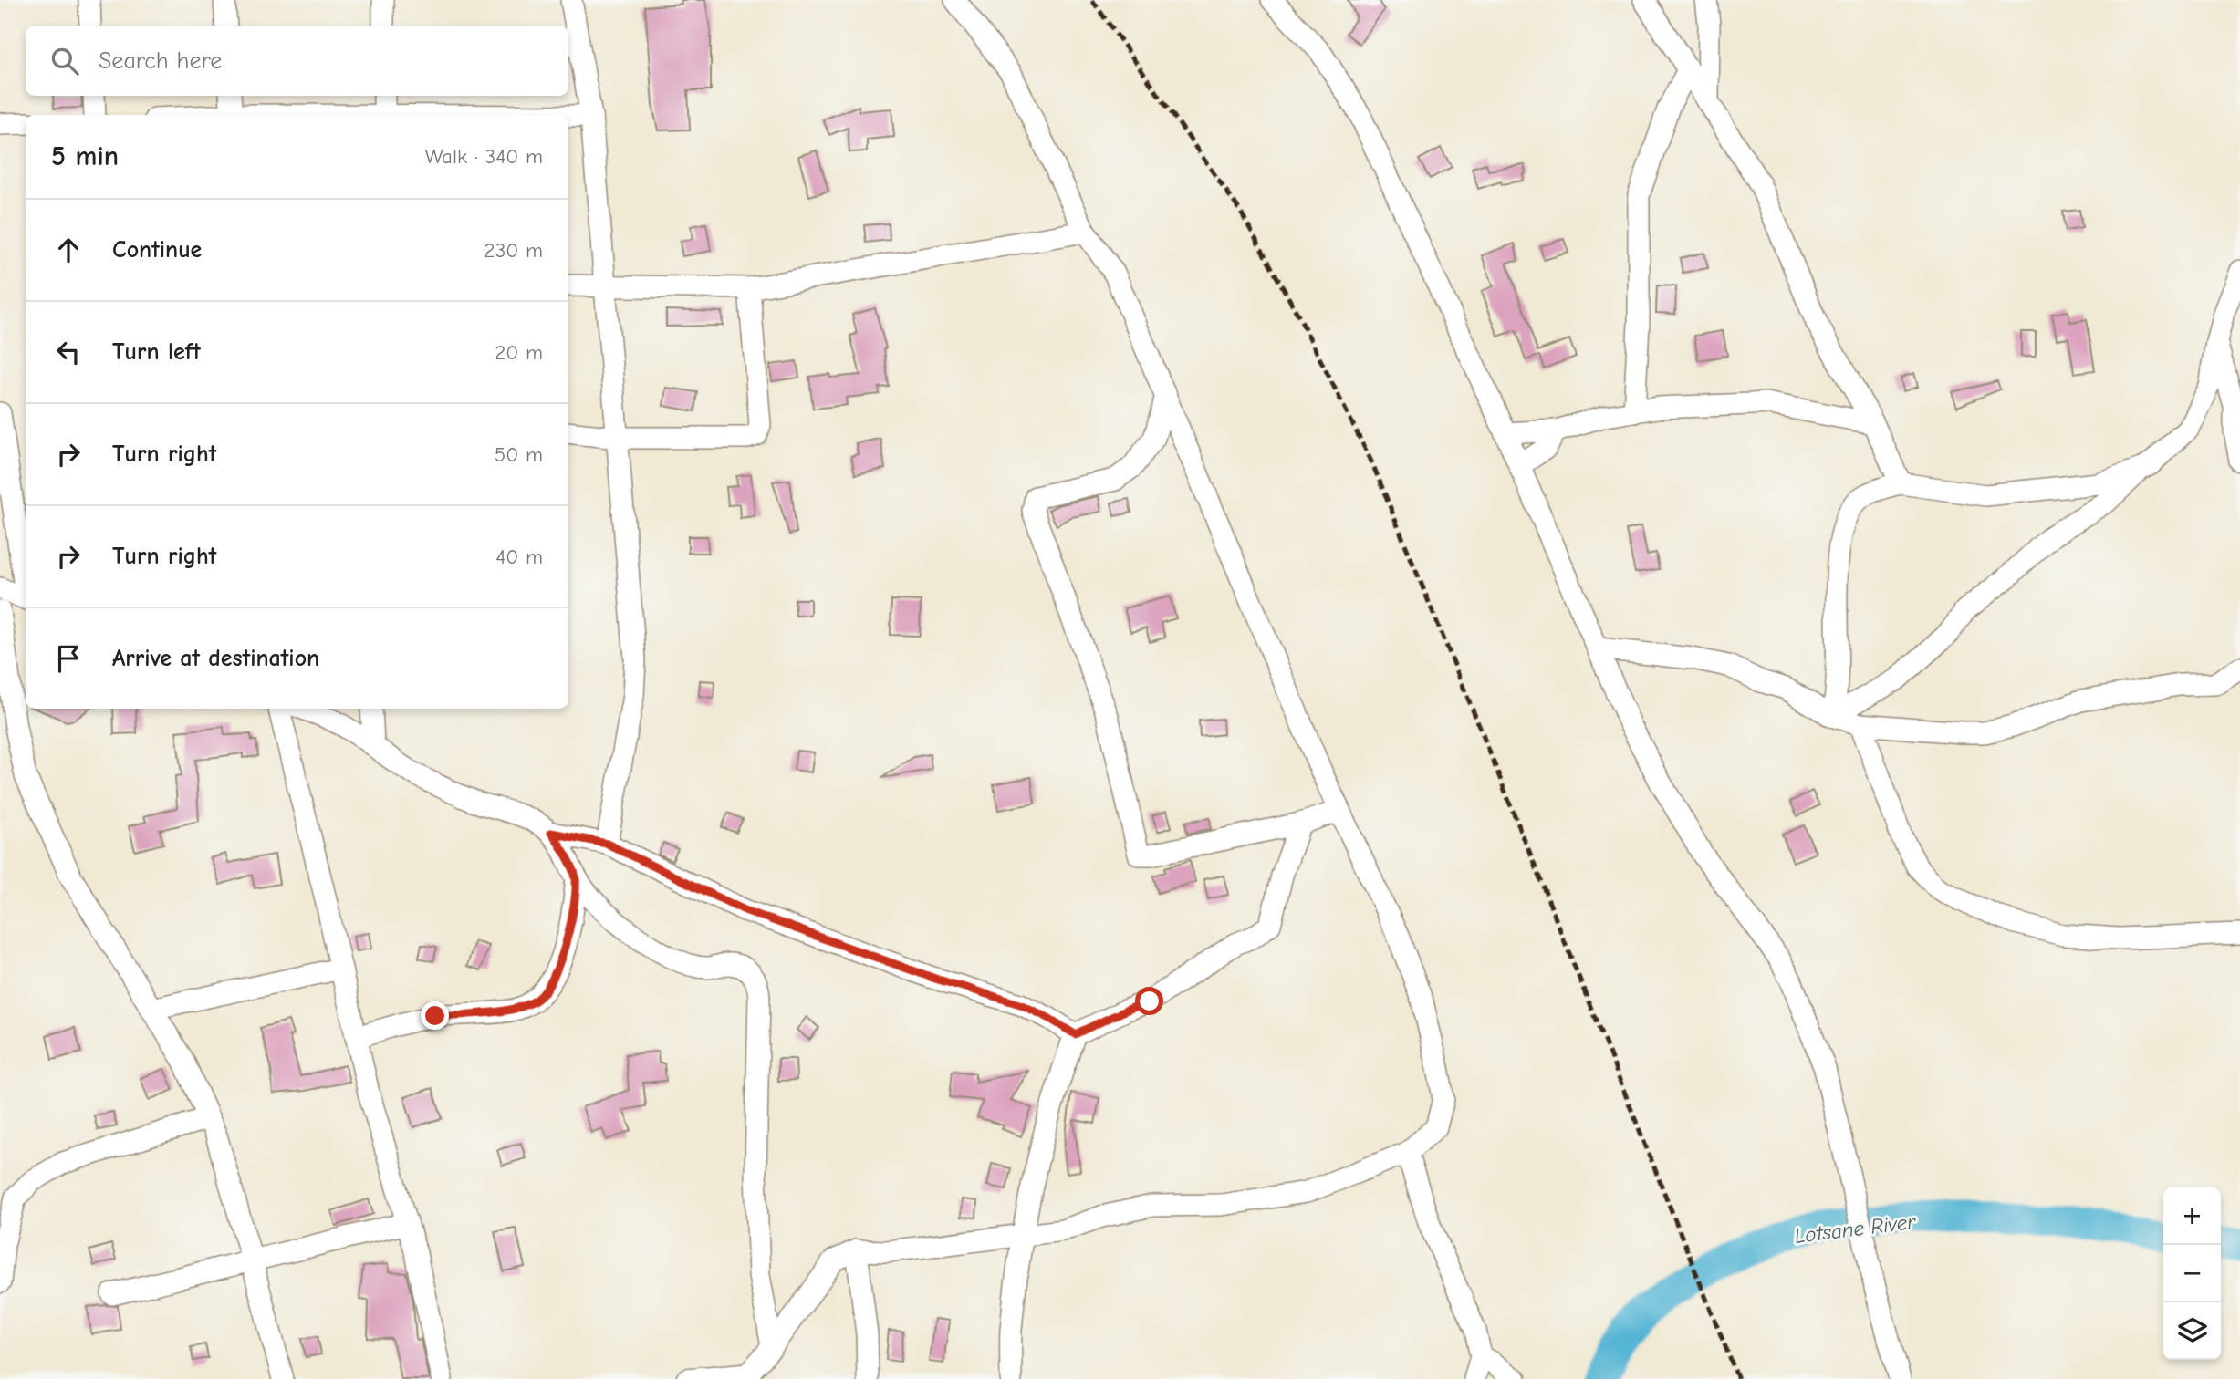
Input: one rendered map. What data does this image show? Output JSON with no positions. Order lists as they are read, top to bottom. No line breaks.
{"water":["Lotsane River"],"page":{"search":"Search here","heading":["5 min","Walk · 340 m"],"list":[["Continue","230 m"],["Turn left","20 m"],["Turn right","50 m"],["Turn right","40 m"],"Arrive at destination"],"map_buttons":["+","−"]}}
